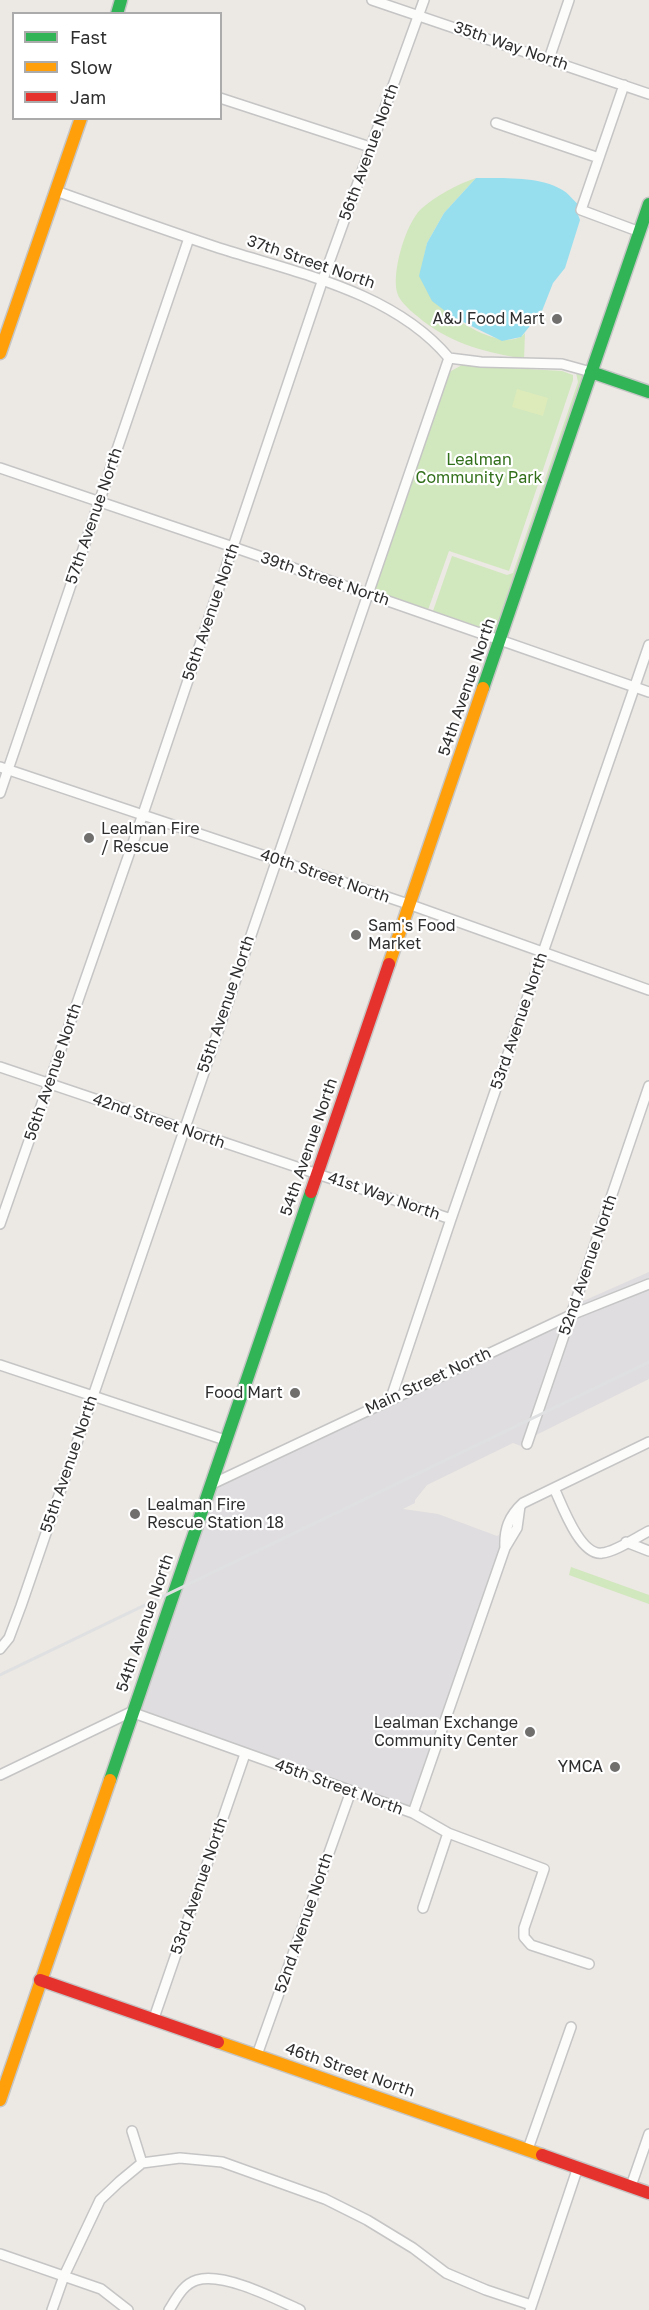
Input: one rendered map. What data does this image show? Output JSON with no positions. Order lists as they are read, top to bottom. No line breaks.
{"streets":{"main road":["54th Avenue North","46th Street North"],"street":["35th Way North","56th Avenue North","37th Street North","57th Avenue North","39th Street North","40th Street North","55th Avenue North","53rd Avenue North","42nd Street North","41st Way North","52nd Avenue North","Main Street North","45th Street North"]},"crossings":[["35th Way North","56th Avenue North"],["56th Avenue North","37th Street North"],["56th Avenue North","39th Street North"],["56th Avenue North","40th Street North"],["56th Avenue North","42nd Street North"],["37th Street North","57th Avenue North"],["37th Street North","55th Avenue North"],["57th Avenue North","39th Street North"],["57th Avenue North","40th Street North"],["39th Street North","54th Avenue North"],["39th Street North","55th Avenue North"],["39th Street North","53rd Avenue North"],["54th Avenue North","40th Street North"],["54th Avenue North","42nd Street North"],["54th Avenue North","41st Way North"],["54th Avenue North","Main Street North"],["54th Avenue North","45th Street North"],["54th Avenue North","46th Street North"],["40th Street North","55th Avenue North"],["40th Street North","53rd Avenue North"],["55th Avenue North","42nd Street North"],["53rd Avenue North","41st Way North"],["53rd Avenue North","Main Street North"],["53rd Avenue North","45th Street North"],["53rd Avenue North","46th Street North"],["42nd Street North","41st Way North"],["52nd Avenue North","Main Street North"],["52nd Avenue North","45th Street North"],["52nd Avenue North","46th Street North"]],"parks":["Lealman Community Park"],"places":["A&J Food Mart","Lealman Fire / Rescue","Sam's Food Market","Food Mart","Lealman Fire Rescue Station 18","Lealman Exchange Community Center","YMCA"],"legend":["Fast","Slow","Jam"]}
